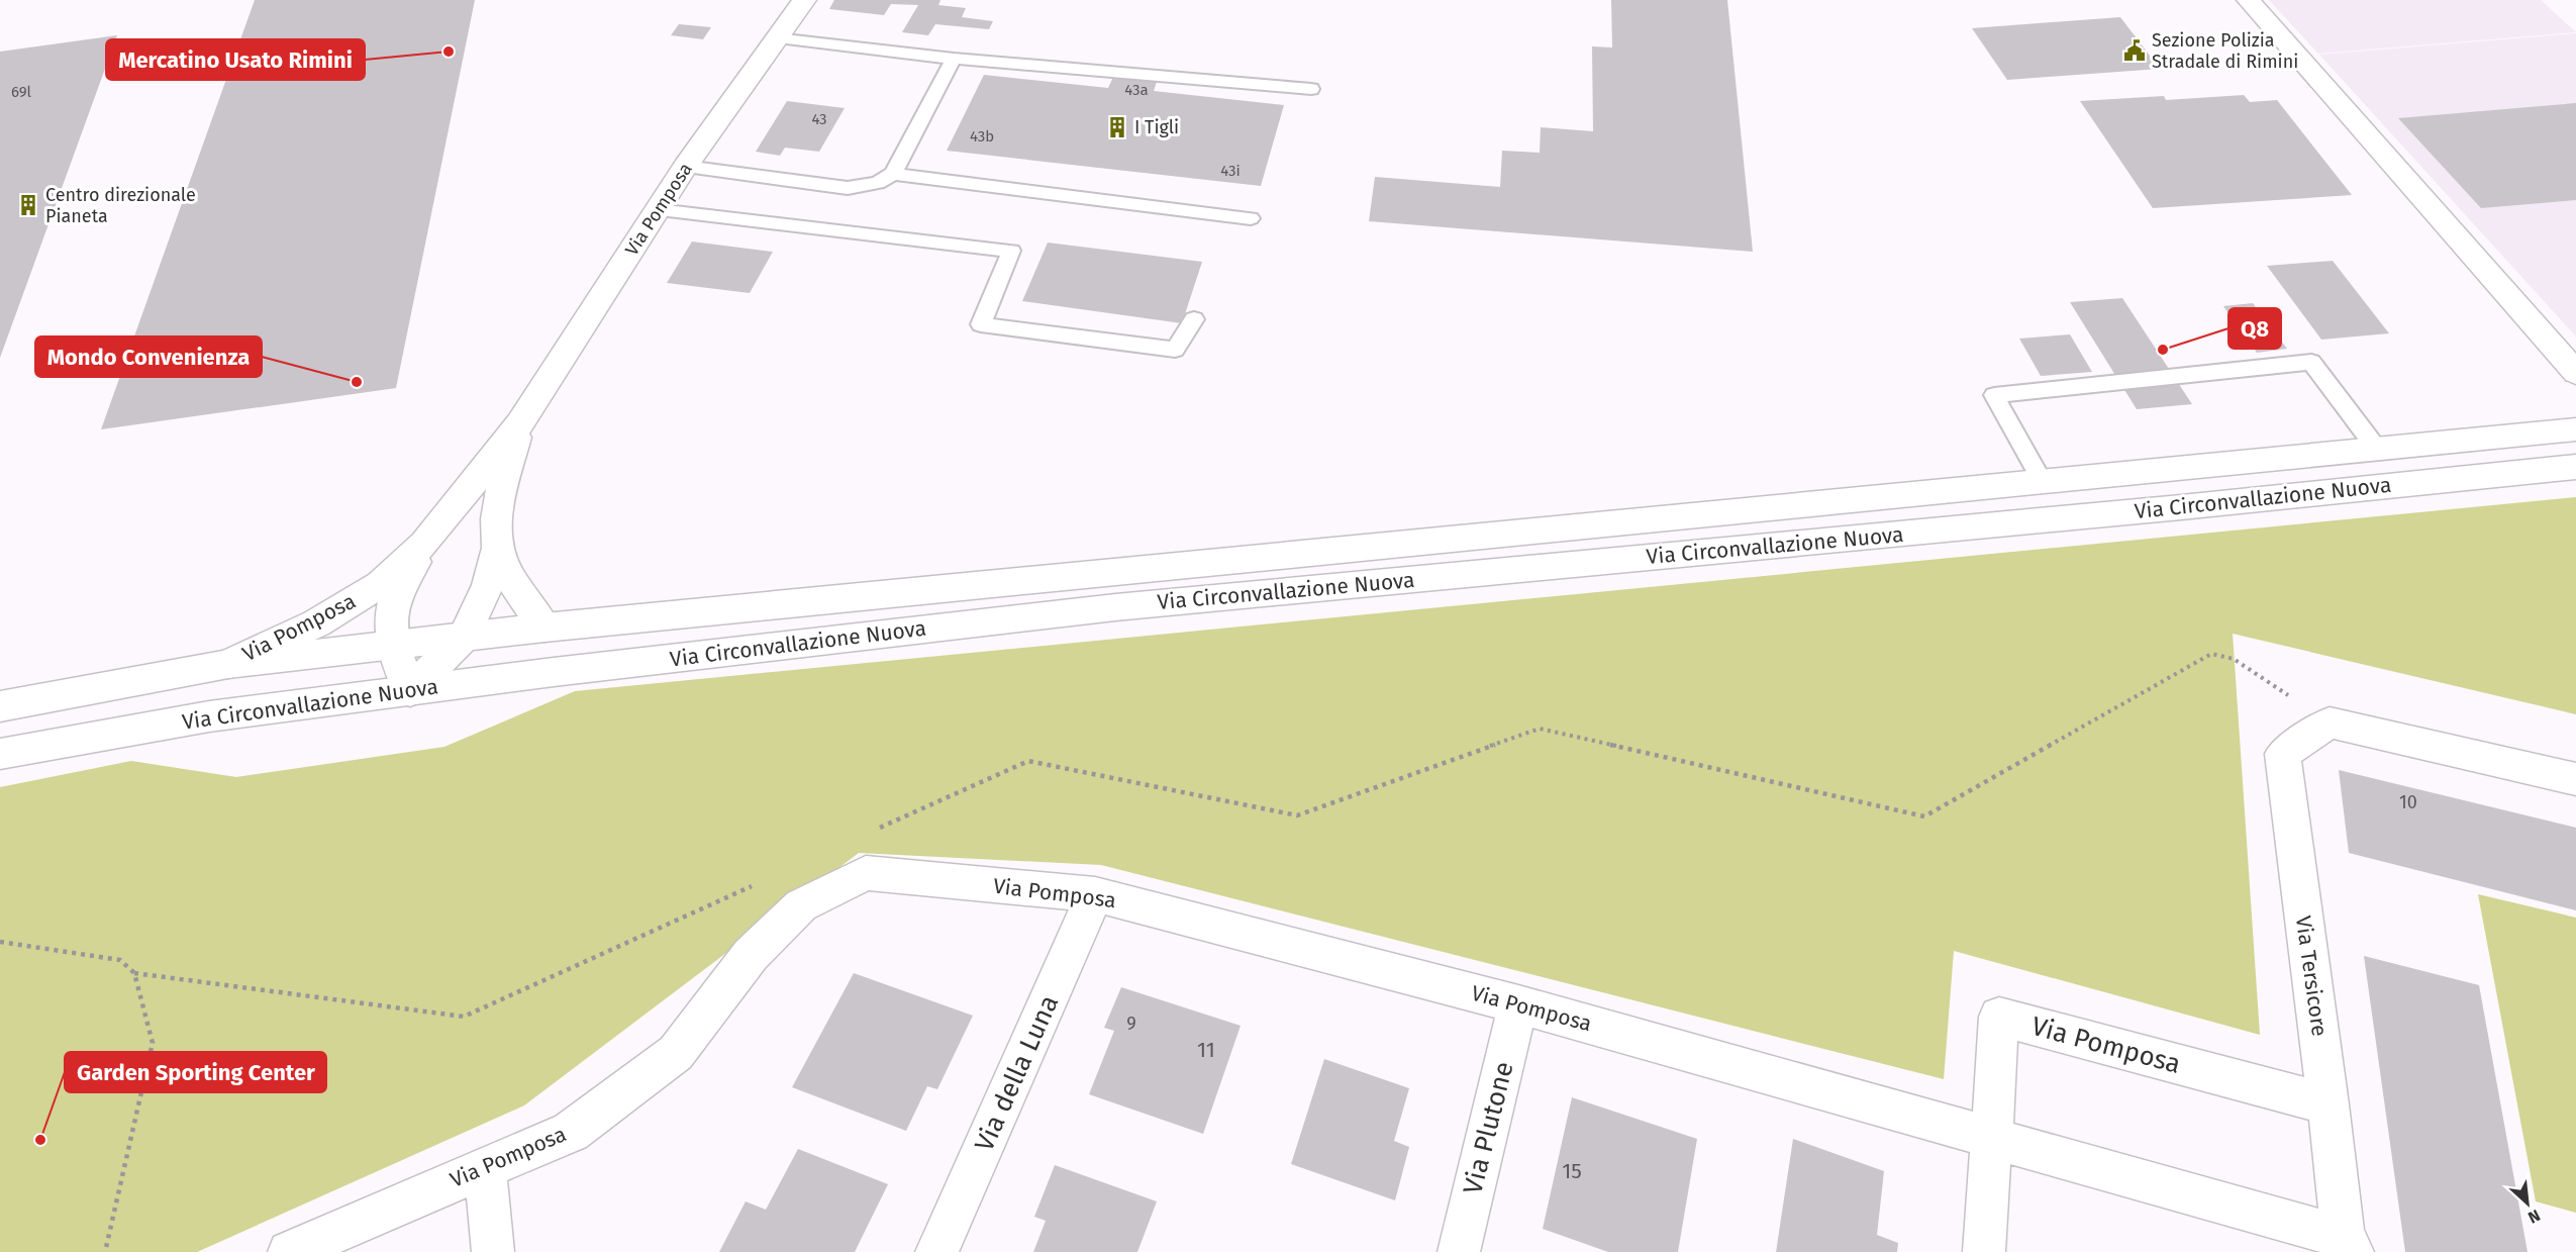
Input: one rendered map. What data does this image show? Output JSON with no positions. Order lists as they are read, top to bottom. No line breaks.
{"streets":{"street":["Via Pomposa","Via Circonvallazione Nuova","Via Tersicore","Via della Luna","Via Plutone"]},"crossings":[["Via Pomposa","Via Circonvallazione Nuova"],["Via Pomposa","Via Tersicore"],["Via Pomposa","Via della Luna"],["Via Pomposa","Via Plutone"]],"places":{"public building":["Sezione Polizia Stradale di Rimini"],"other":["Mercatino Usato Rimini","Q8","Mondo Convenienza","Garden Sporting Center"],"building":["I Tigli","Centro direzionale Pianeta"]},"house_numbers":["43a","69l","43","43b","43i","10","9","11","15"],"north":"bottom right"}
